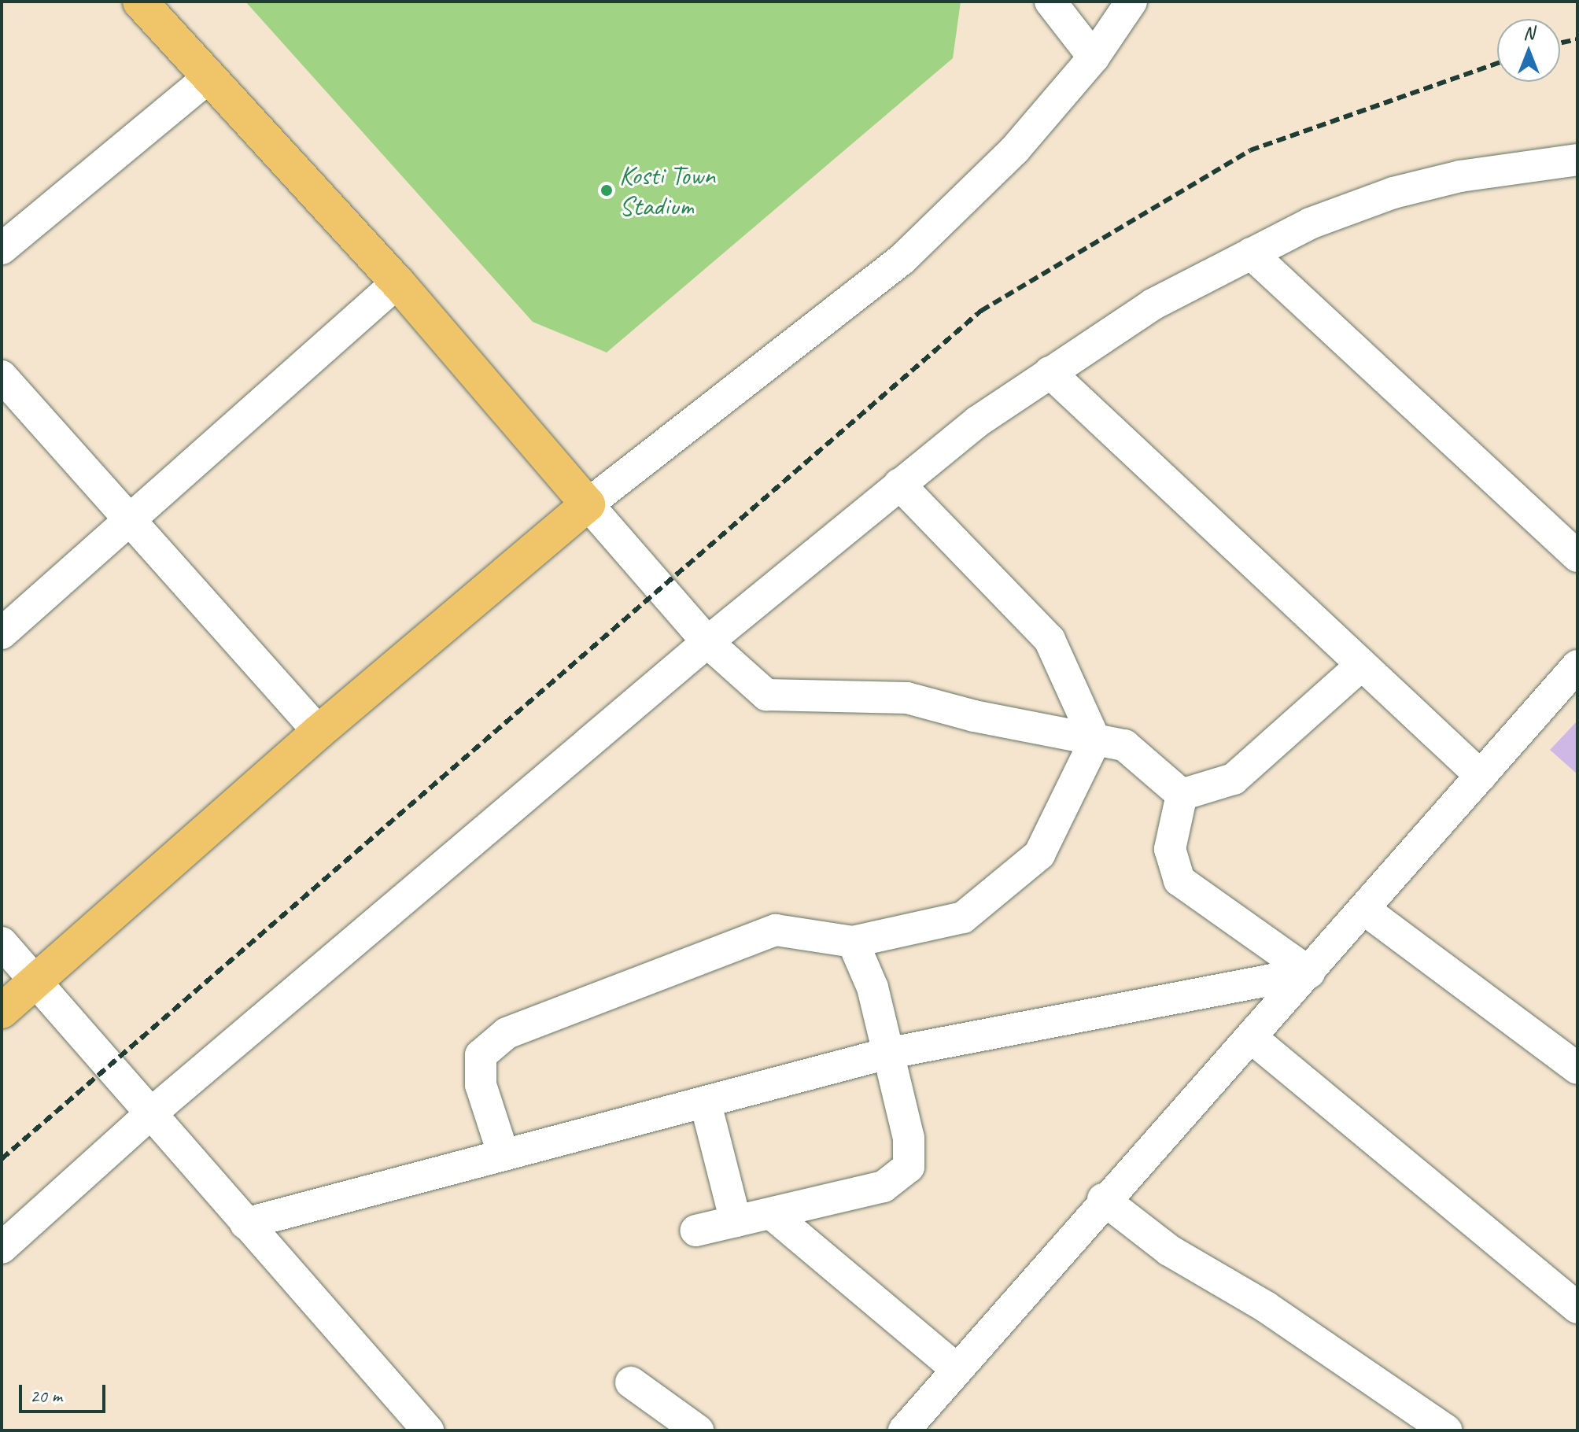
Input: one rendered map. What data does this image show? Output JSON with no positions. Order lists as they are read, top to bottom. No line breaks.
{"places":["Kosti Town Stadium"],"scale_bar":"20 m","north":"top"}
